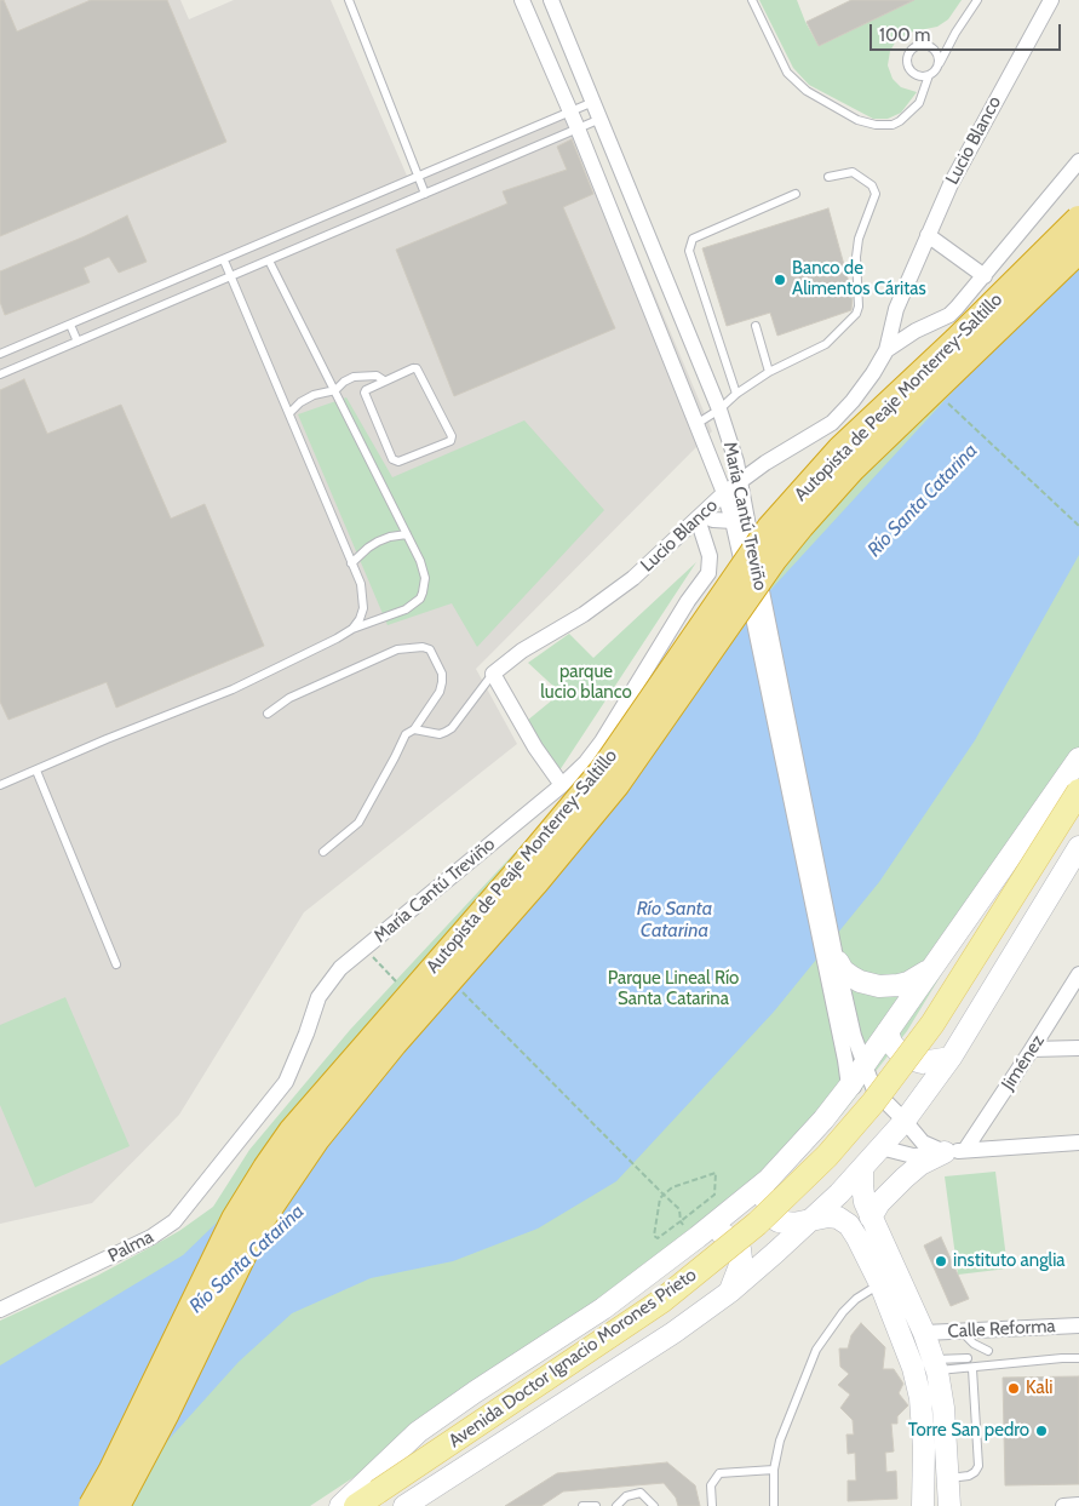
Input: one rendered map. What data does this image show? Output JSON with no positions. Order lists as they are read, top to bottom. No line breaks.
{"streets":{"highway":["Autopista de Peaje Monterrey-Saltillo"],"main road":["Avenida Doctor Ignacio Morones Prieto"],"street":["Lucio Blanco","María Cantú Treviño","Jiménez","Palma","Calle Reforma"]},"crossings":[["Lucio Blanco","María Cantú Treviño"],["María Cantú Treviño","Palma"]],"water":["Río Santa Catarina"],"parks":["parque lucio blanco","Parque Lineal Río Santa Catarina"],"places":["Banco de Alimentos Cáritas","instituto anglia","Kali","Torre San pedro"],"scale_bar":"100 m"}
